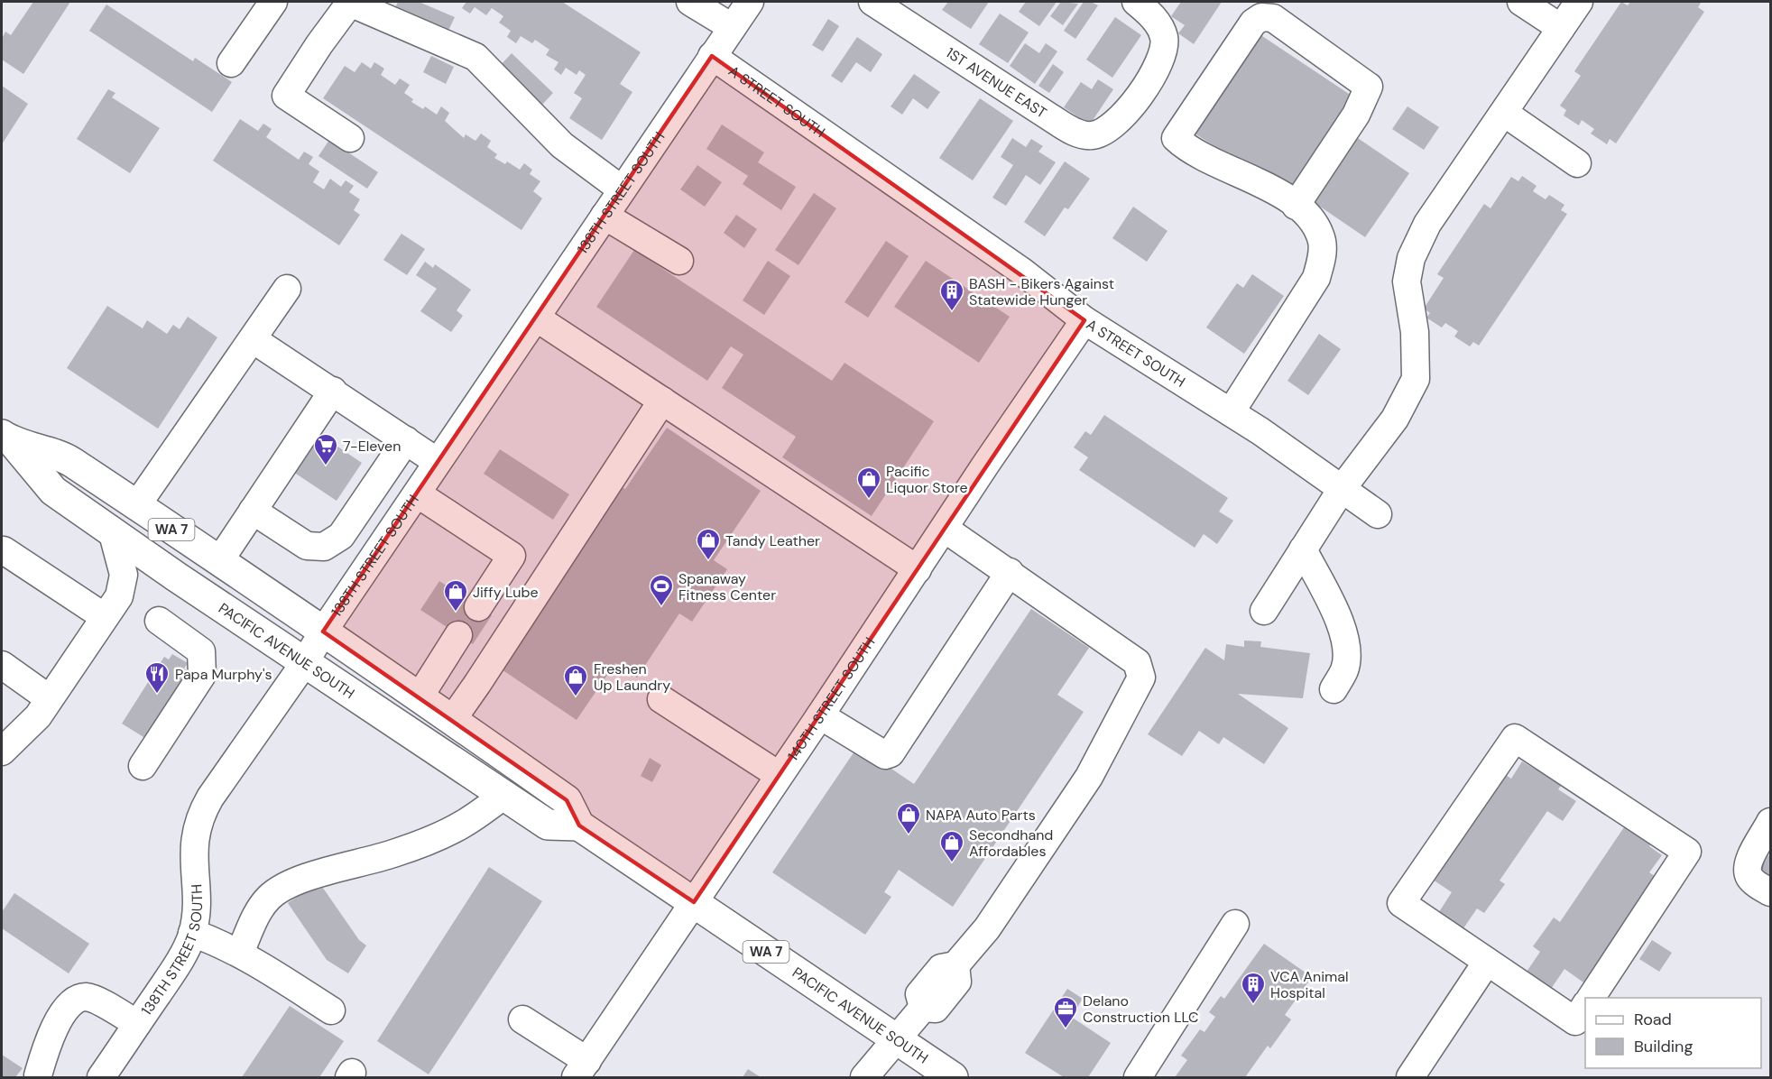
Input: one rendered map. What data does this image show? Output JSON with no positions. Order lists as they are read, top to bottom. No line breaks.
{"streets":{"main road":["WA 7","PACIFIC AVENUE SOUTH"],"street":["1ST AVENUE EAST","A STREET SOUTH","138TH STREET SOUTH","140TH STREET SOUTH"]},"crossings":[["A STREET SOUTH","138TH STREET SOUTH"],["A STREET SOUTH","140TH STREET SOUTH"],["138TH STREET SOUTH","PACIFIC AVENUE SOUTH"],["PACIFIC AVENUE SOUTH","140TH STREET SOUTH"]],"places":{"building":["BASH - Bikers Against Statewide Hunger","VCA Animal Hospital"],"supermarket":["7-Eleven"],"shop":["Pacific Liquor Store","Tandy Leather","Jiffy Lube","Freshen Up Laundry","NAPA Auto Parts","Secondhand Affordables"],"sports":["Spanaway Fitness Center"],"restaurant":["Papa Murphy's"],"office":["Delano Construction LLC"]},"legend":["Road","Building"]}
